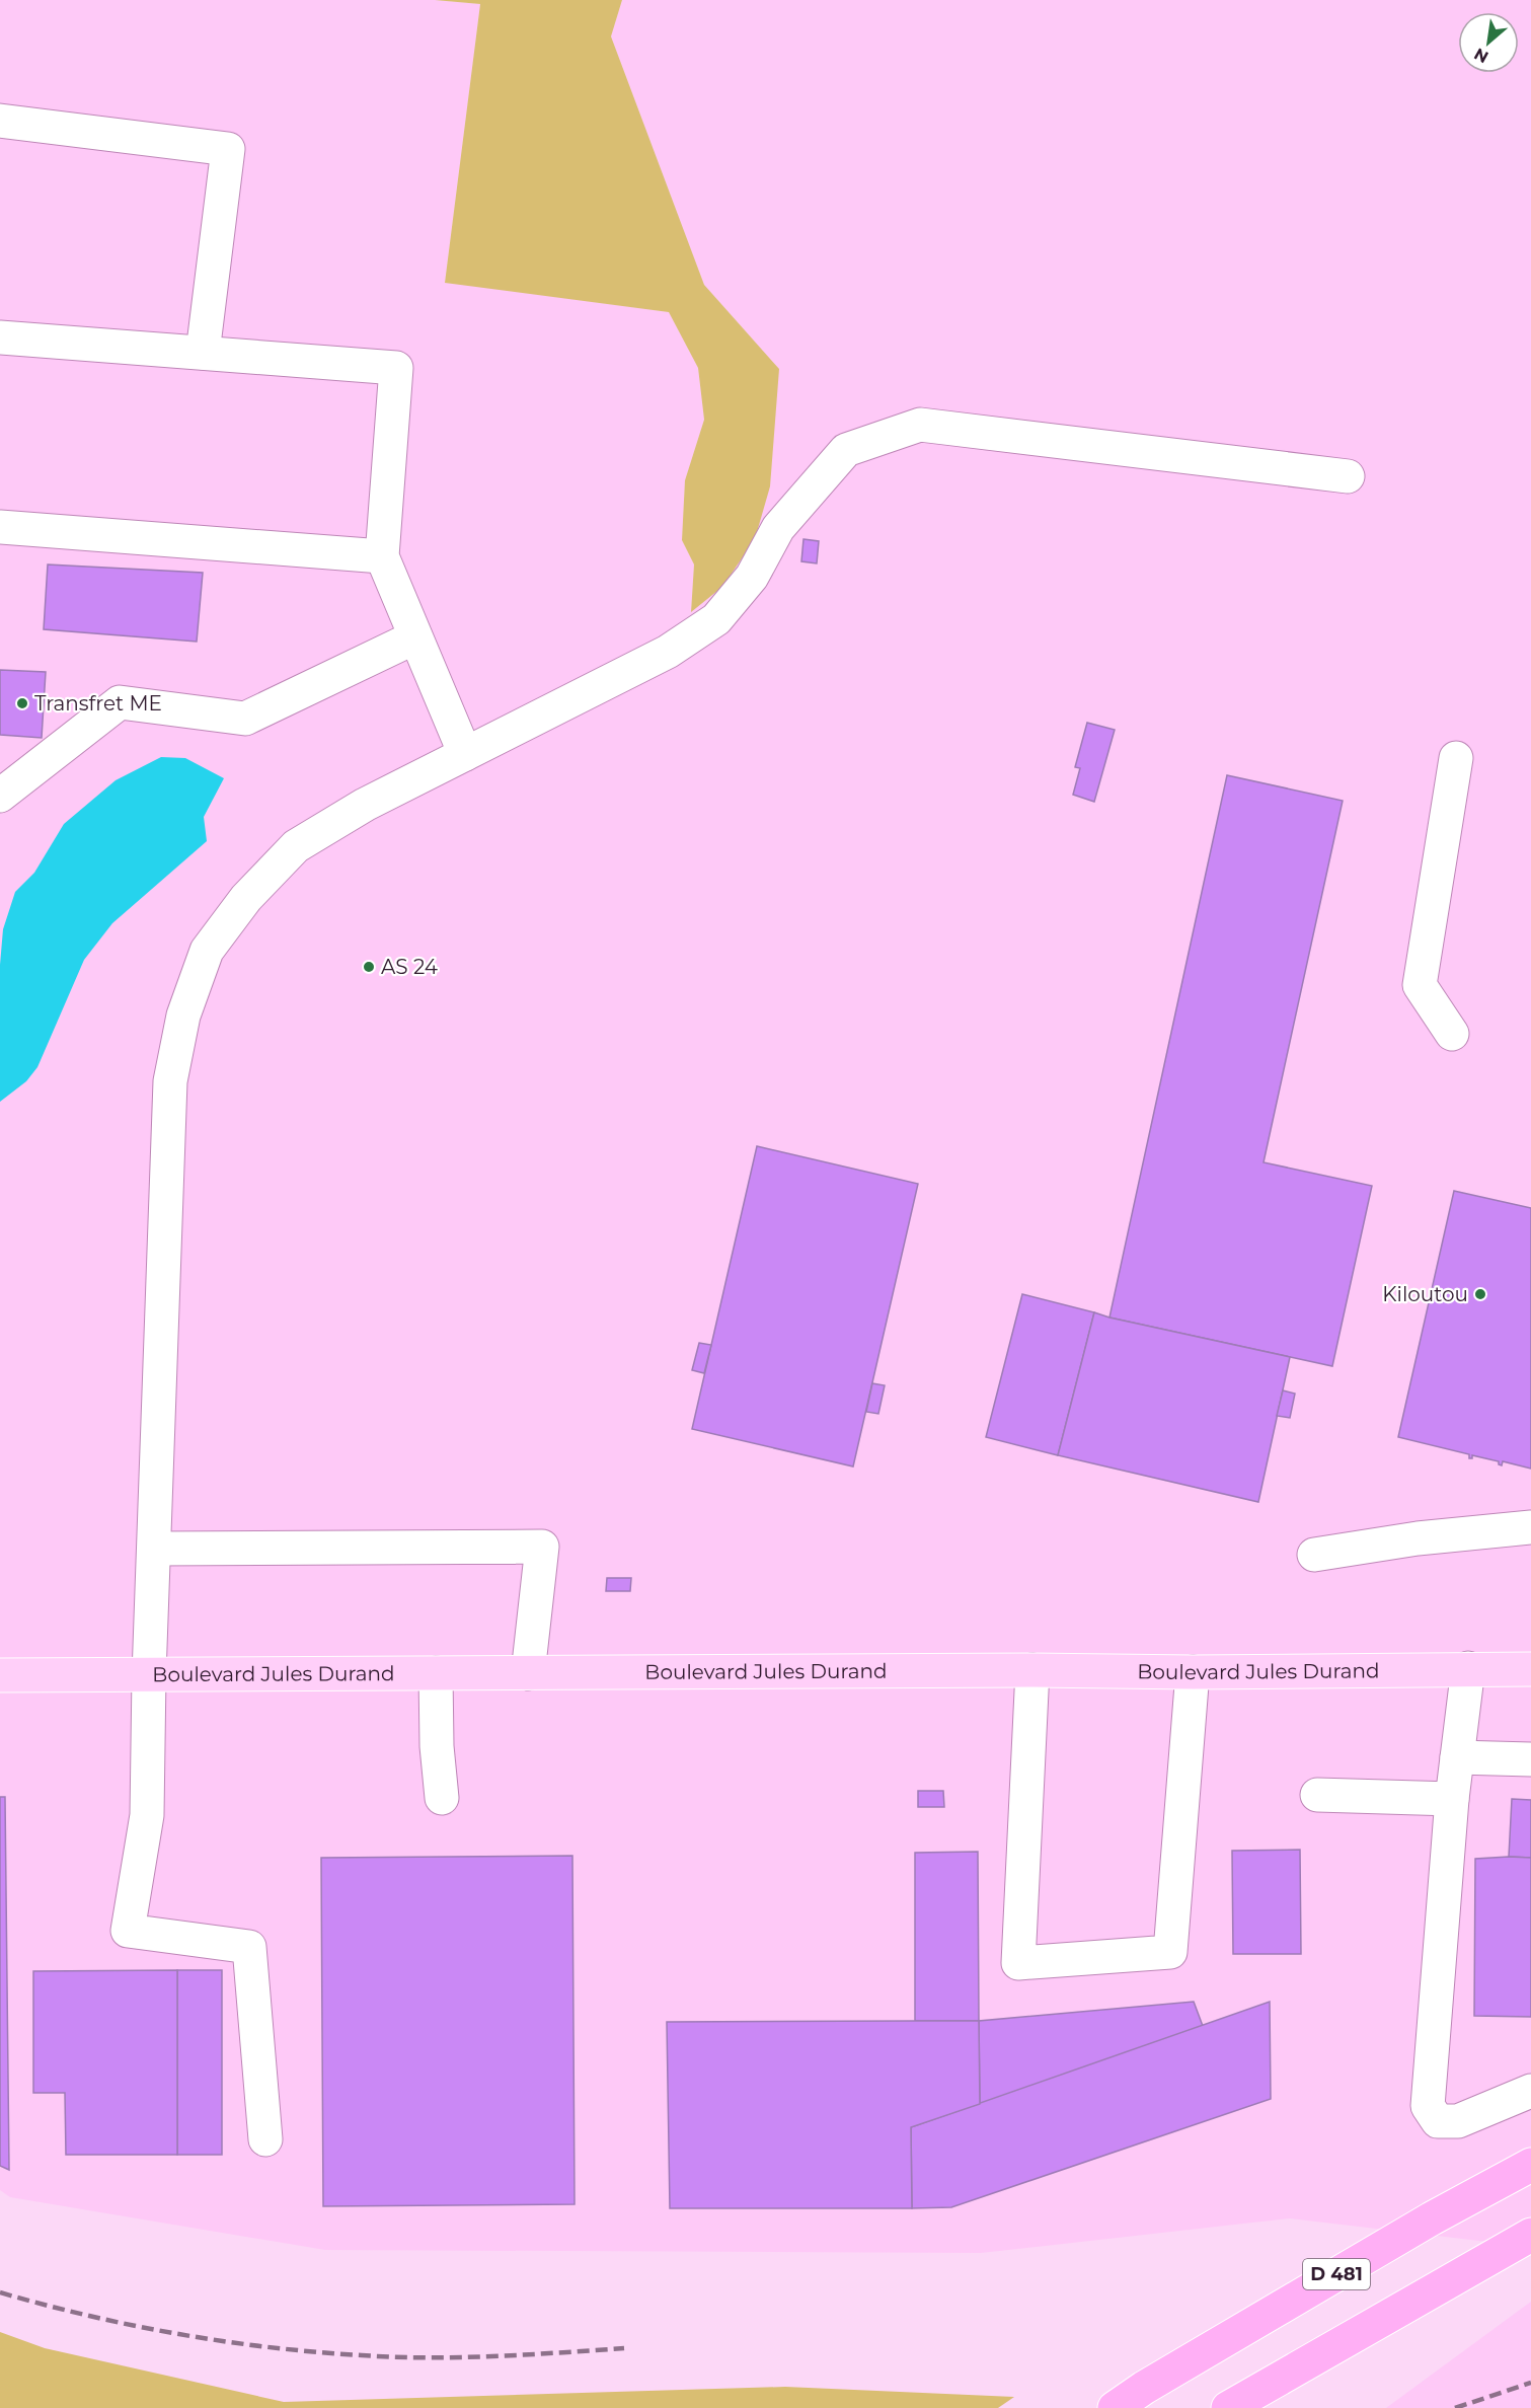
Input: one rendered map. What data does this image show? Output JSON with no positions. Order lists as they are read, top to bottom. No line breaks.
{"streets":{"highway":["D 481"],"main road":["Boulevard Jules Durand"]},"places":["Transfret ME","AS 24","Kiloutou"],"north":"bottom left"}
